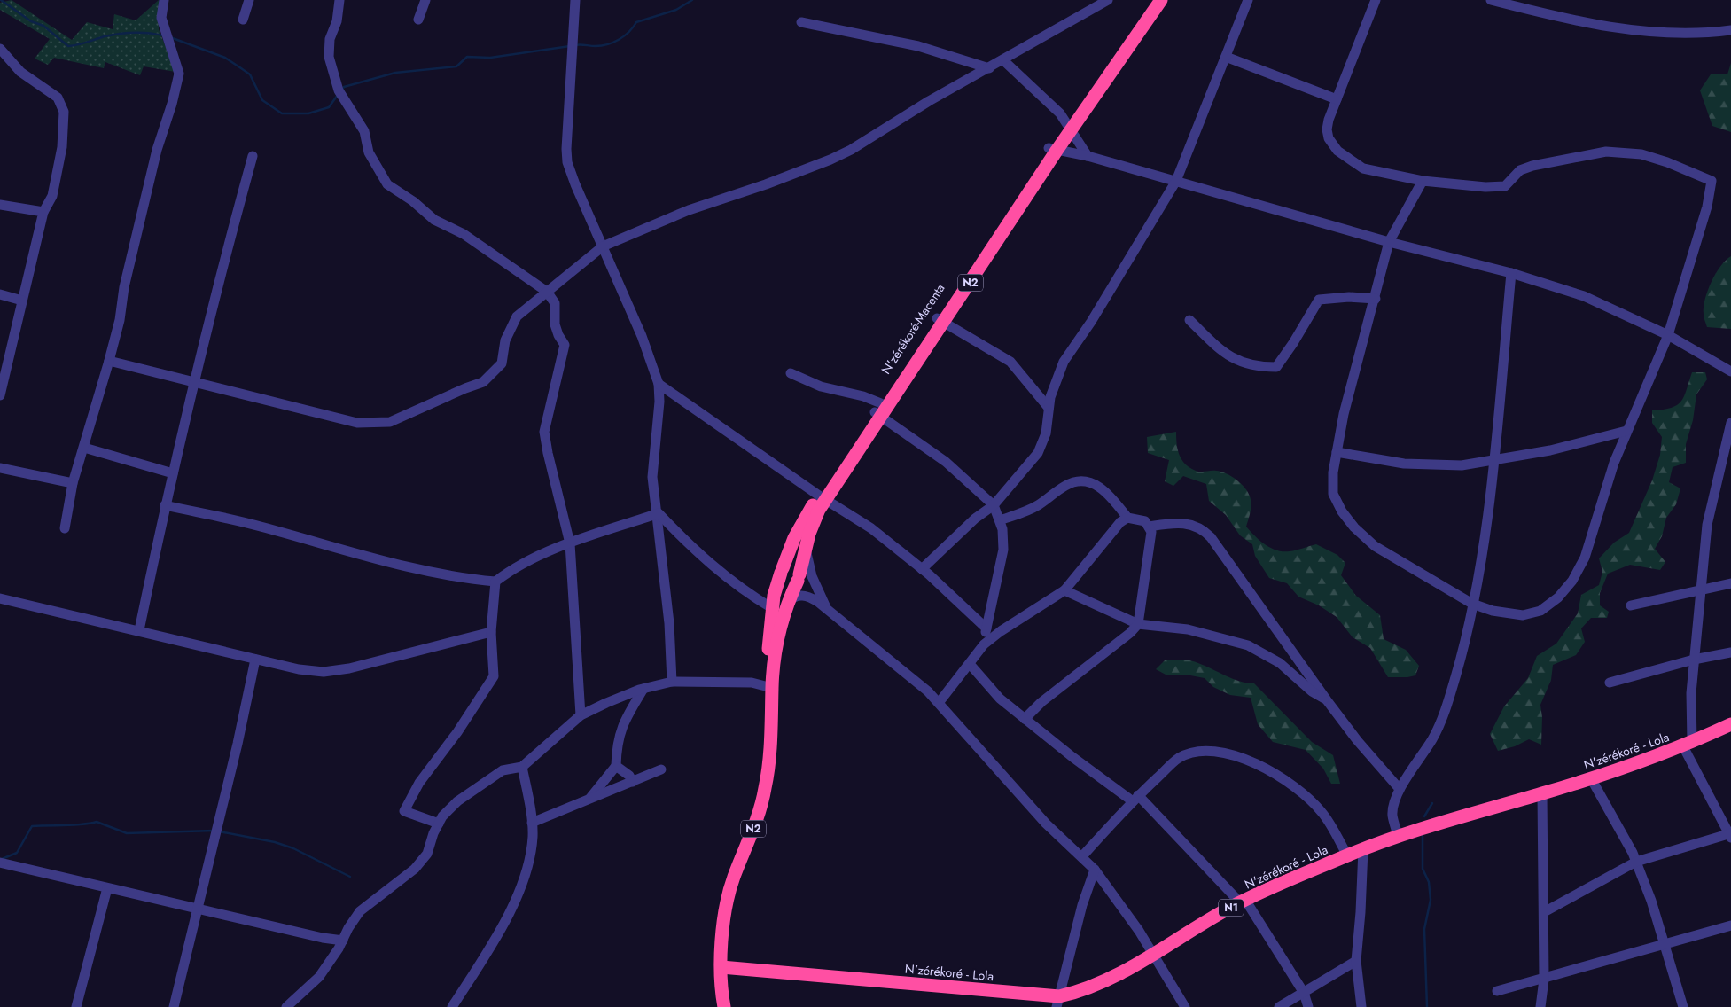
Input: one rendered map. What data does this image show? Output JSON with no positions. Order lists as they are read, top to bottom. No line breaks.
{"streets":{"highway":["N2","N'zérékoré - Lola","N1"]},"crossings":[["N2","N'zérékoré - Lola"]]}
